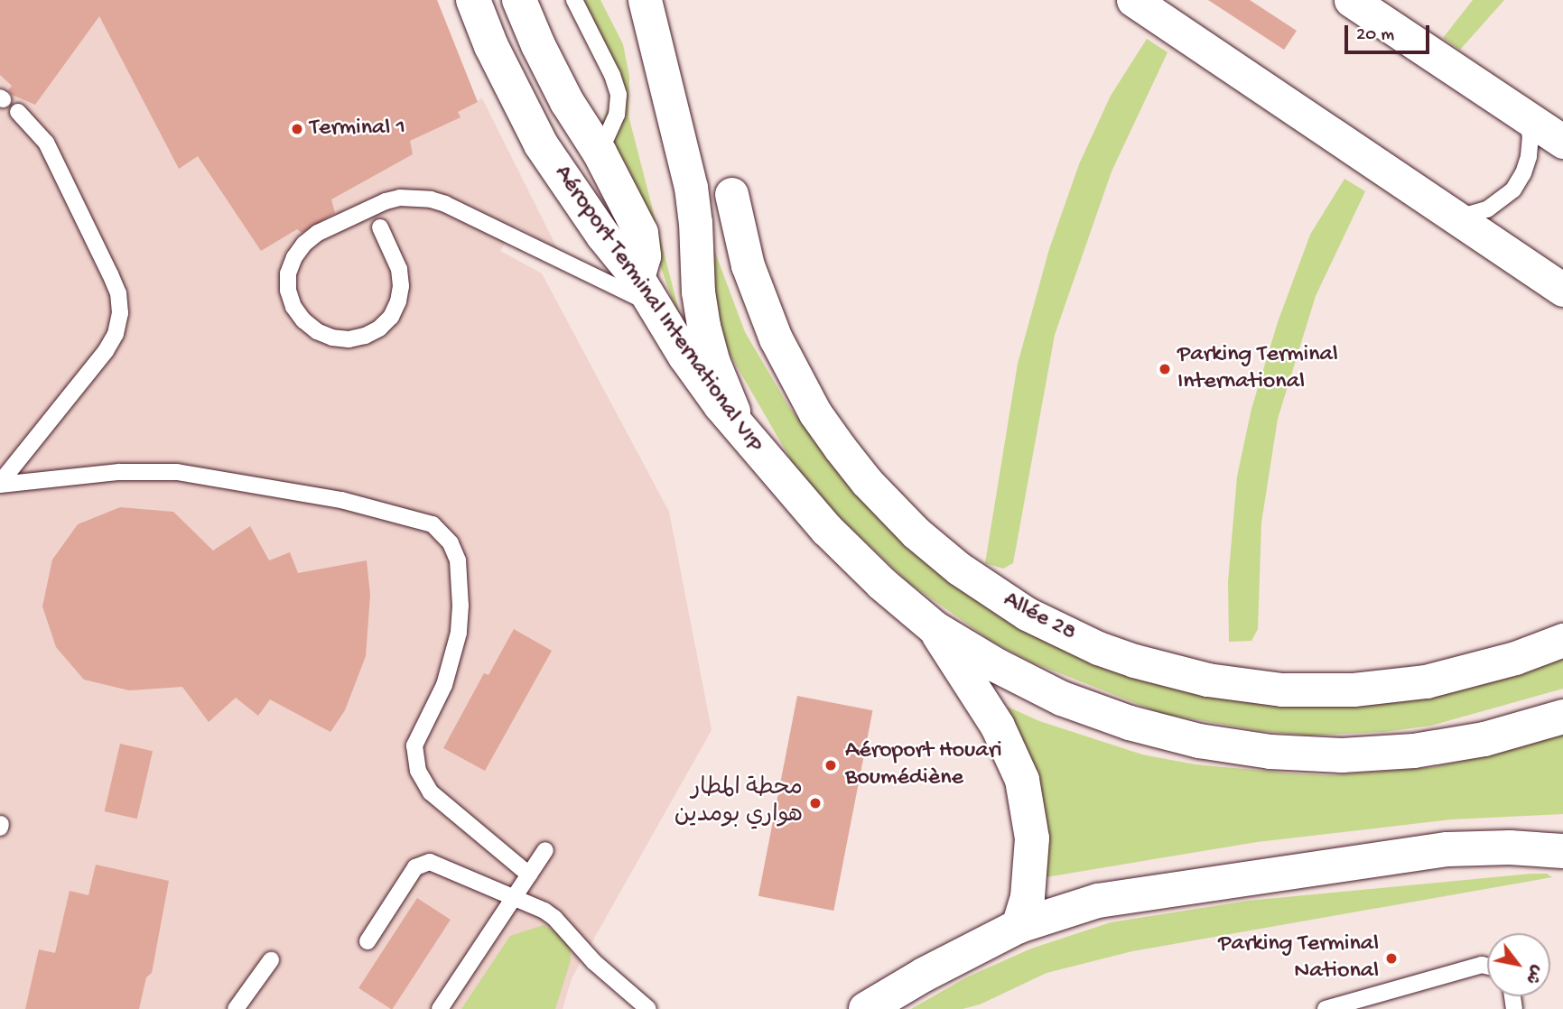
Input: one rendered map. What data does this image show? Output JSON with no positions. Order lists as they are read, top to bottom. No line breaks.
{"streets":{"main road":["Aéroport Terminal International VIP"],"street":["Allée 28"]},"places":["Terminal 1","Parking Terminal International","Aéroport Houari Boumédiène","محطة المطار هواري بومدين","Parking Terminal National"],"scale_bar":"20 m","north":"bottom right"}
